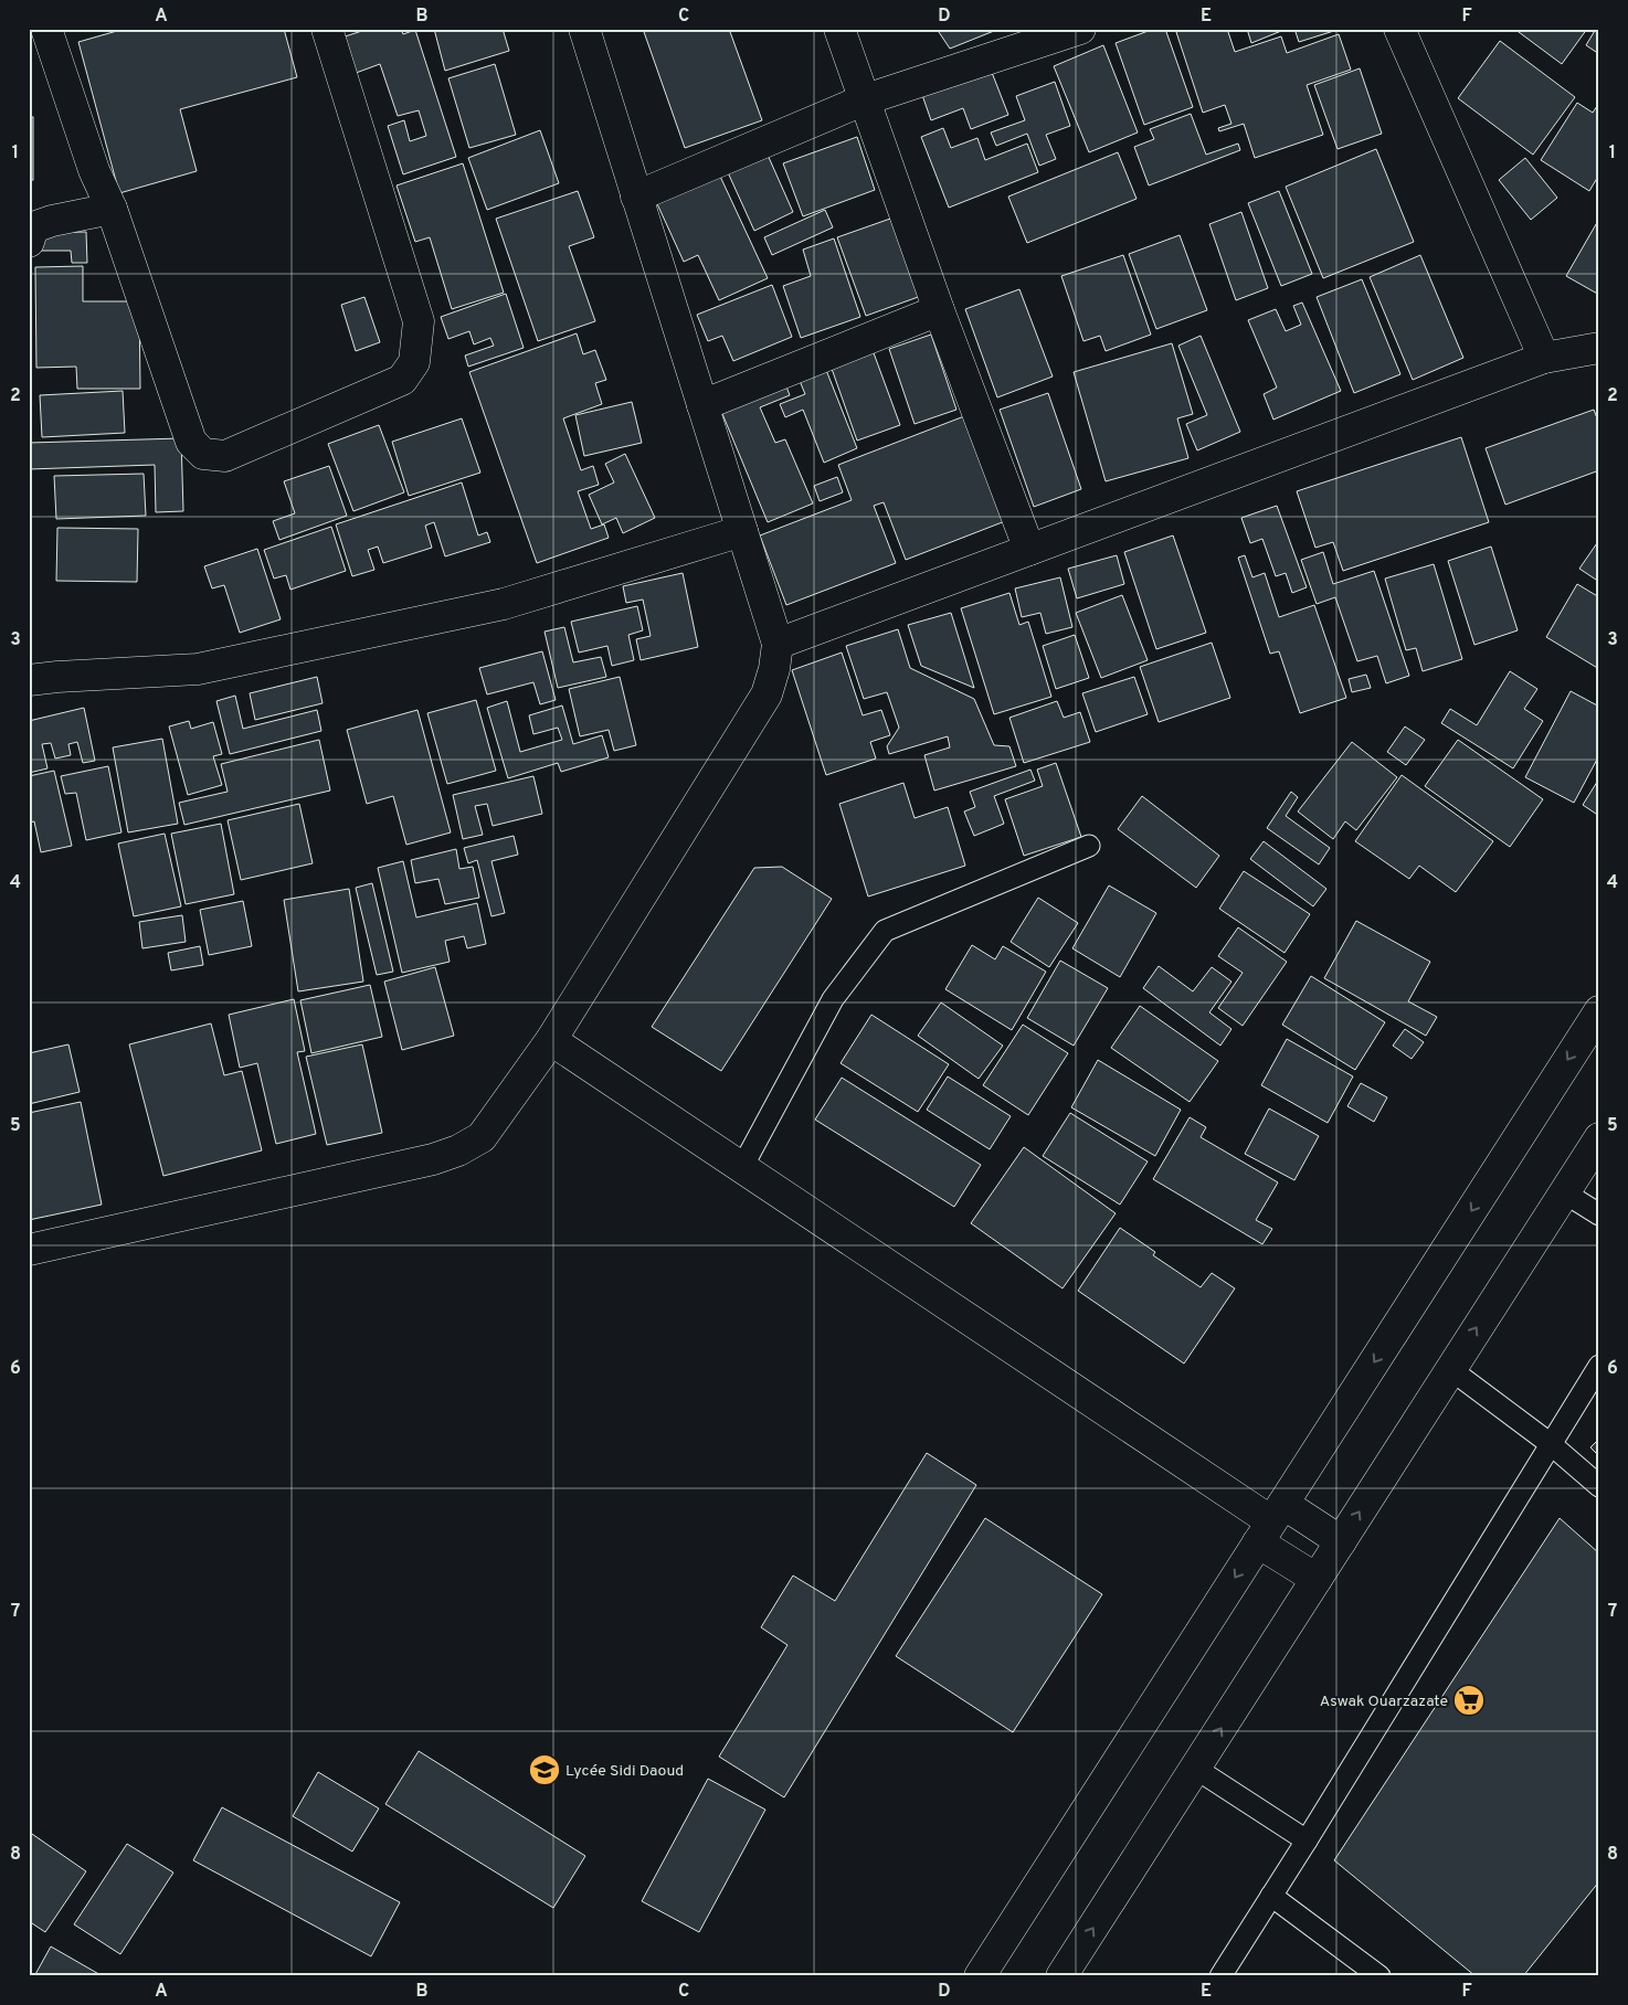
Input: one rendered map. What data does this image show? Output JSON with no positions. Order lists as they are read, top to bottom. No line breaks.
{"places":{"supermarket":["Aswak Ouarzazate"],"school or university":["Lycée Sidi Daoud"]},"grid":{"columns":["A","B","C","D","E","F"],"rows":["1","2","3","4","5","6","7","8"]}}
